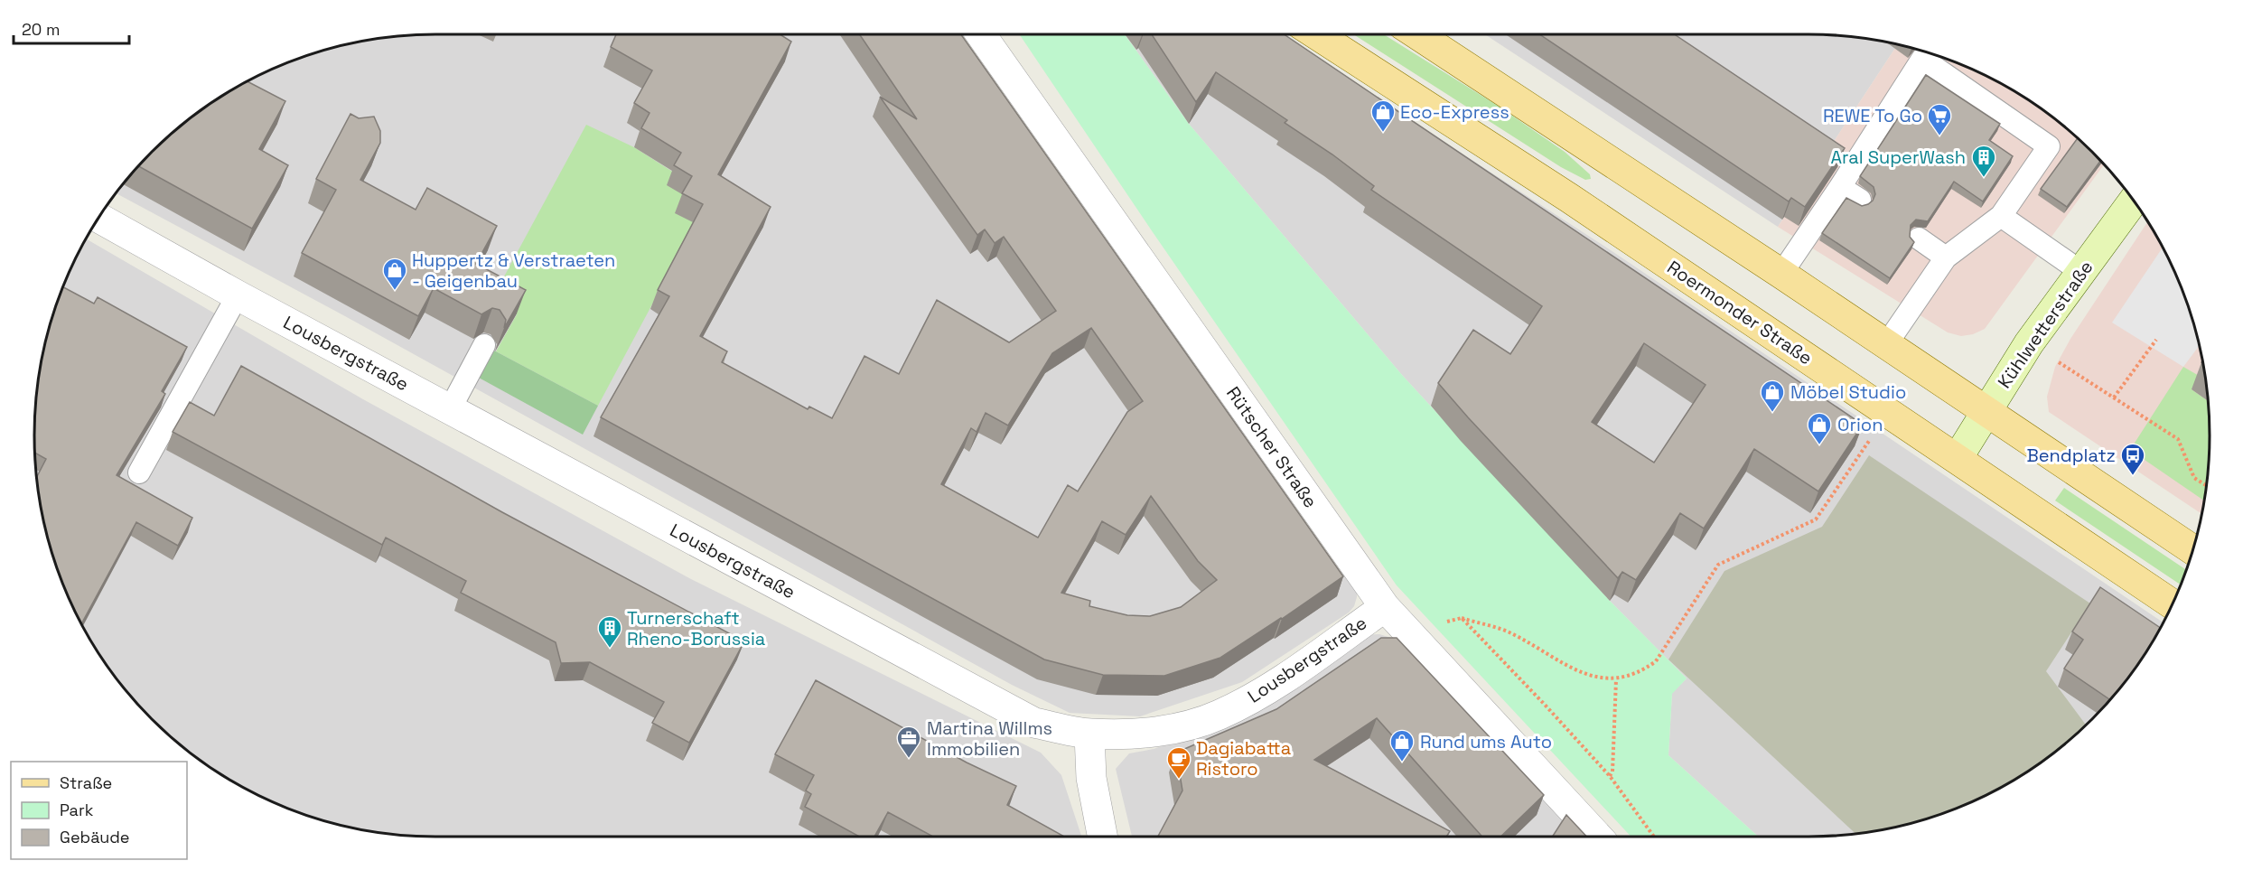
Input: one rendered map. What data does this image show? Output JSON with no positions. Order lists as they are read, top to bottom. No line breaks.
{"streets":{"main road":["Roermonder Straße"],"street":["Kühlwetterstraße","Lousbergstraße","Rütscher Straße"]},"crossings":[["Roermonder Straße","Kühlwetterstraße"],["Lousbergstraße","Rütscher Straße"]],"places":{"shop":["Eco-Express","Huppertz & Verstraeten - Geigenbau","Möbel Studio","Orion","Rund ums Auto"],"supermarket":["REWE To Go"],"building":["Aral SuperWash","Turnerschaft Rheno-Borussia"],"bus stop":["Bendplatz"],"office":["Martina Willms Immobilien"],"cafe":["Dagiabatta Ristoro"]},"legend":["Straße","Park","Gebäude"],"scale_bar":"20 m"}
